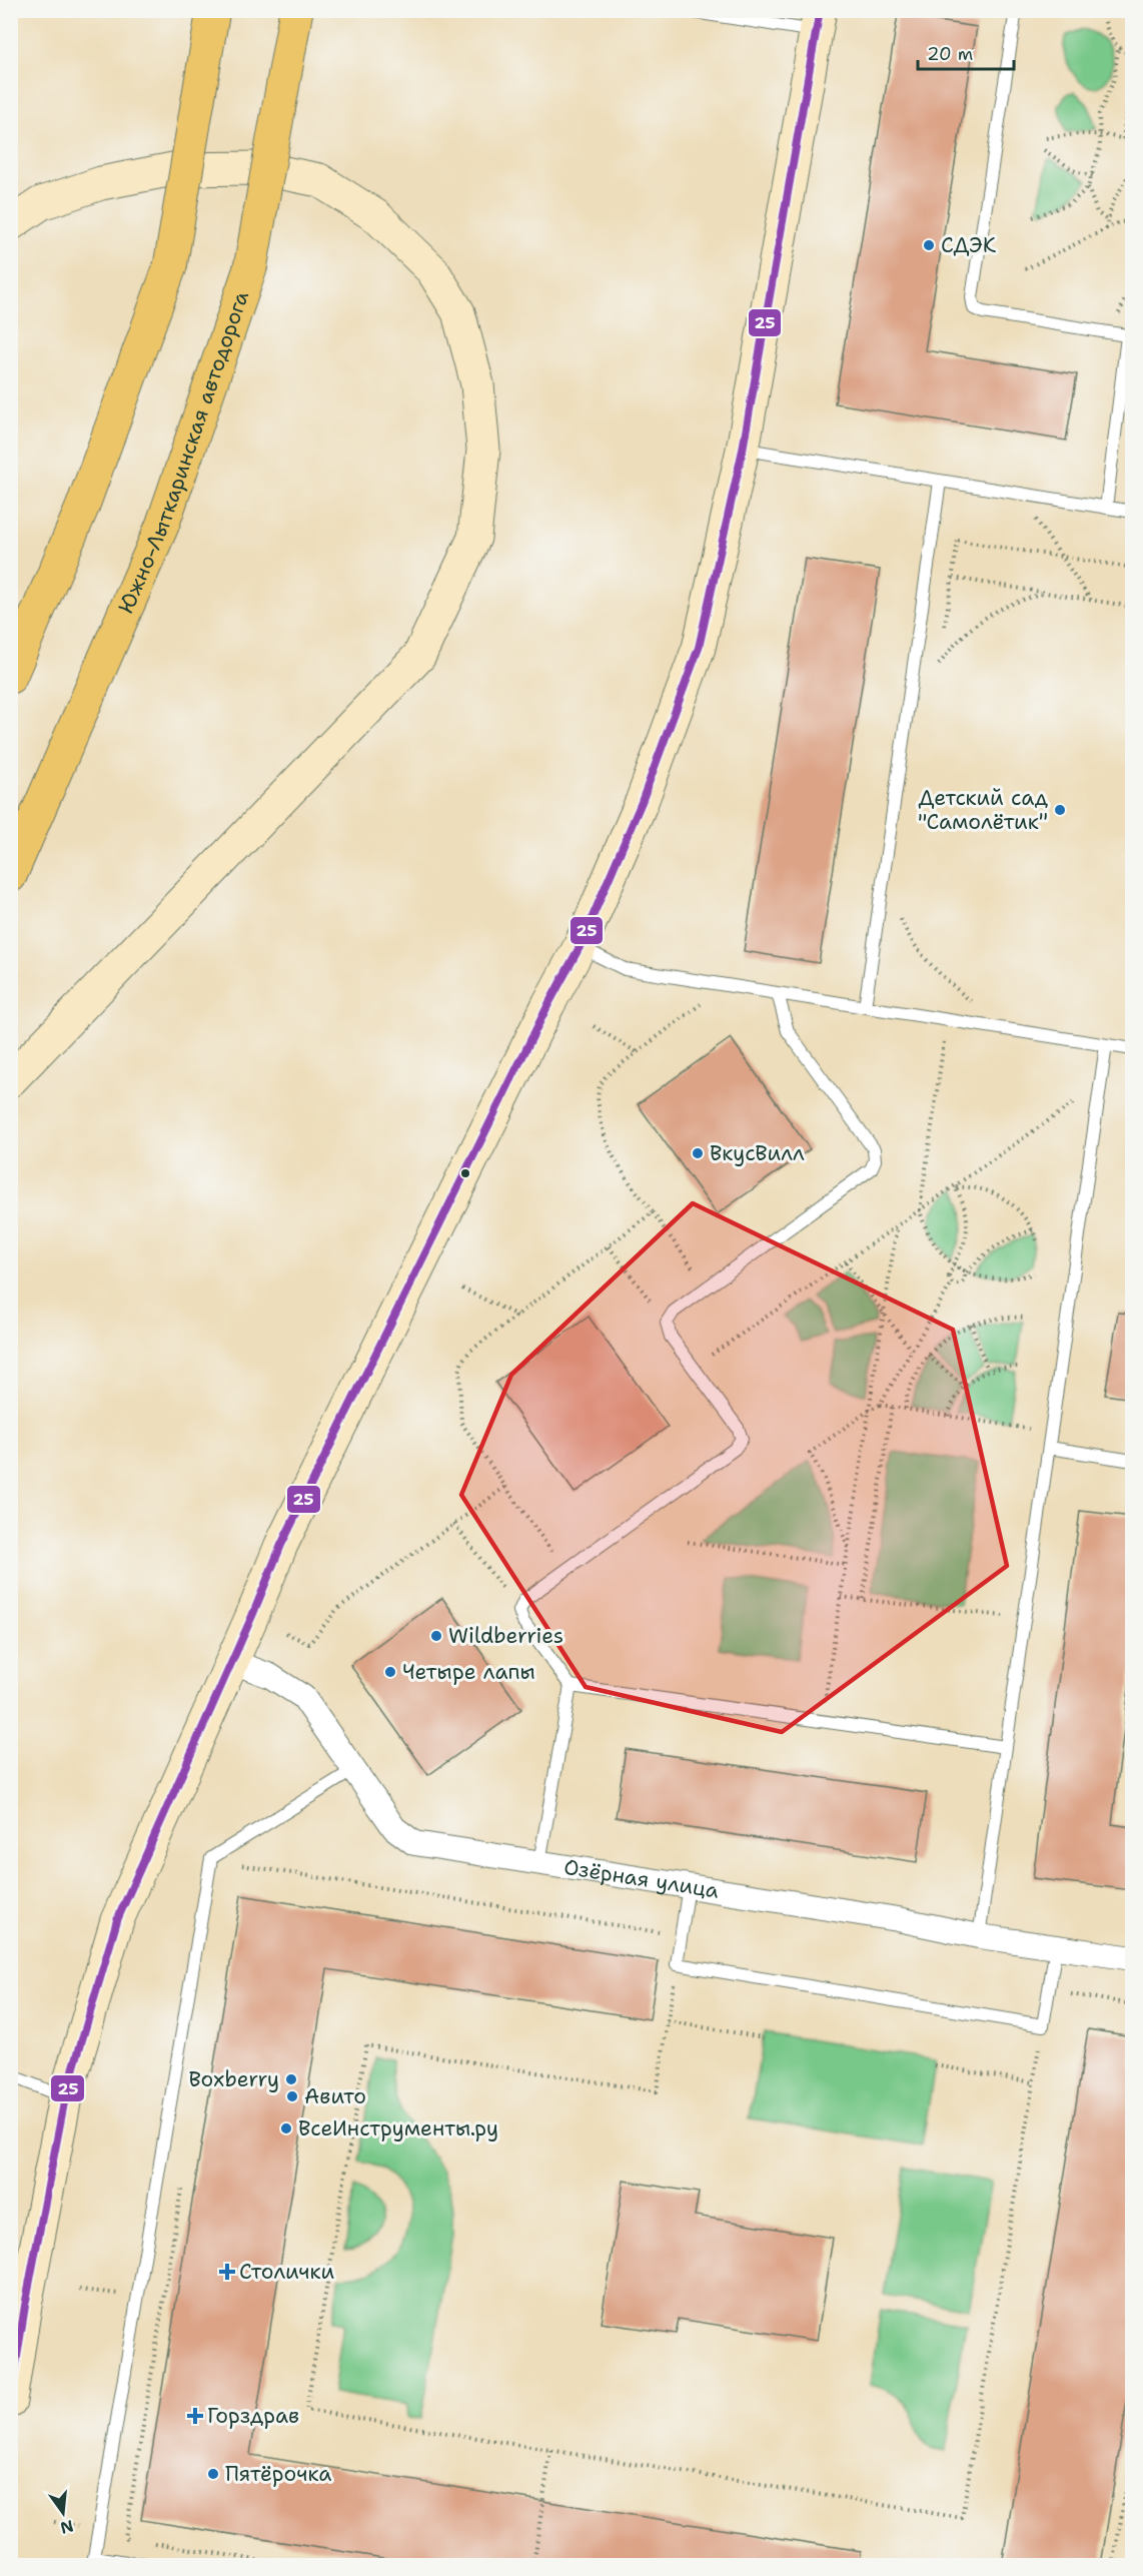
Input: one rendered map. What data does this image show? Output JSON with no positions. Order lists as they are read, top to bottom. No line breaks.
{"streets":{"main road":["Южно-Лыткаринская автодорога"],"street":["Озёрная улица"]},"places":{"other":["СДЭК","Детский сад \"Самолётик\"","ВкусВилл","Wildberries","Четыре лапы","Boxberry","Авито","ВсеИнструменты.ру","Пятёрочка"],"health":["Столички","Горздрав"]},"lines":["transit line 25"],"scale_bar":"20 m","north":"bottom"}
